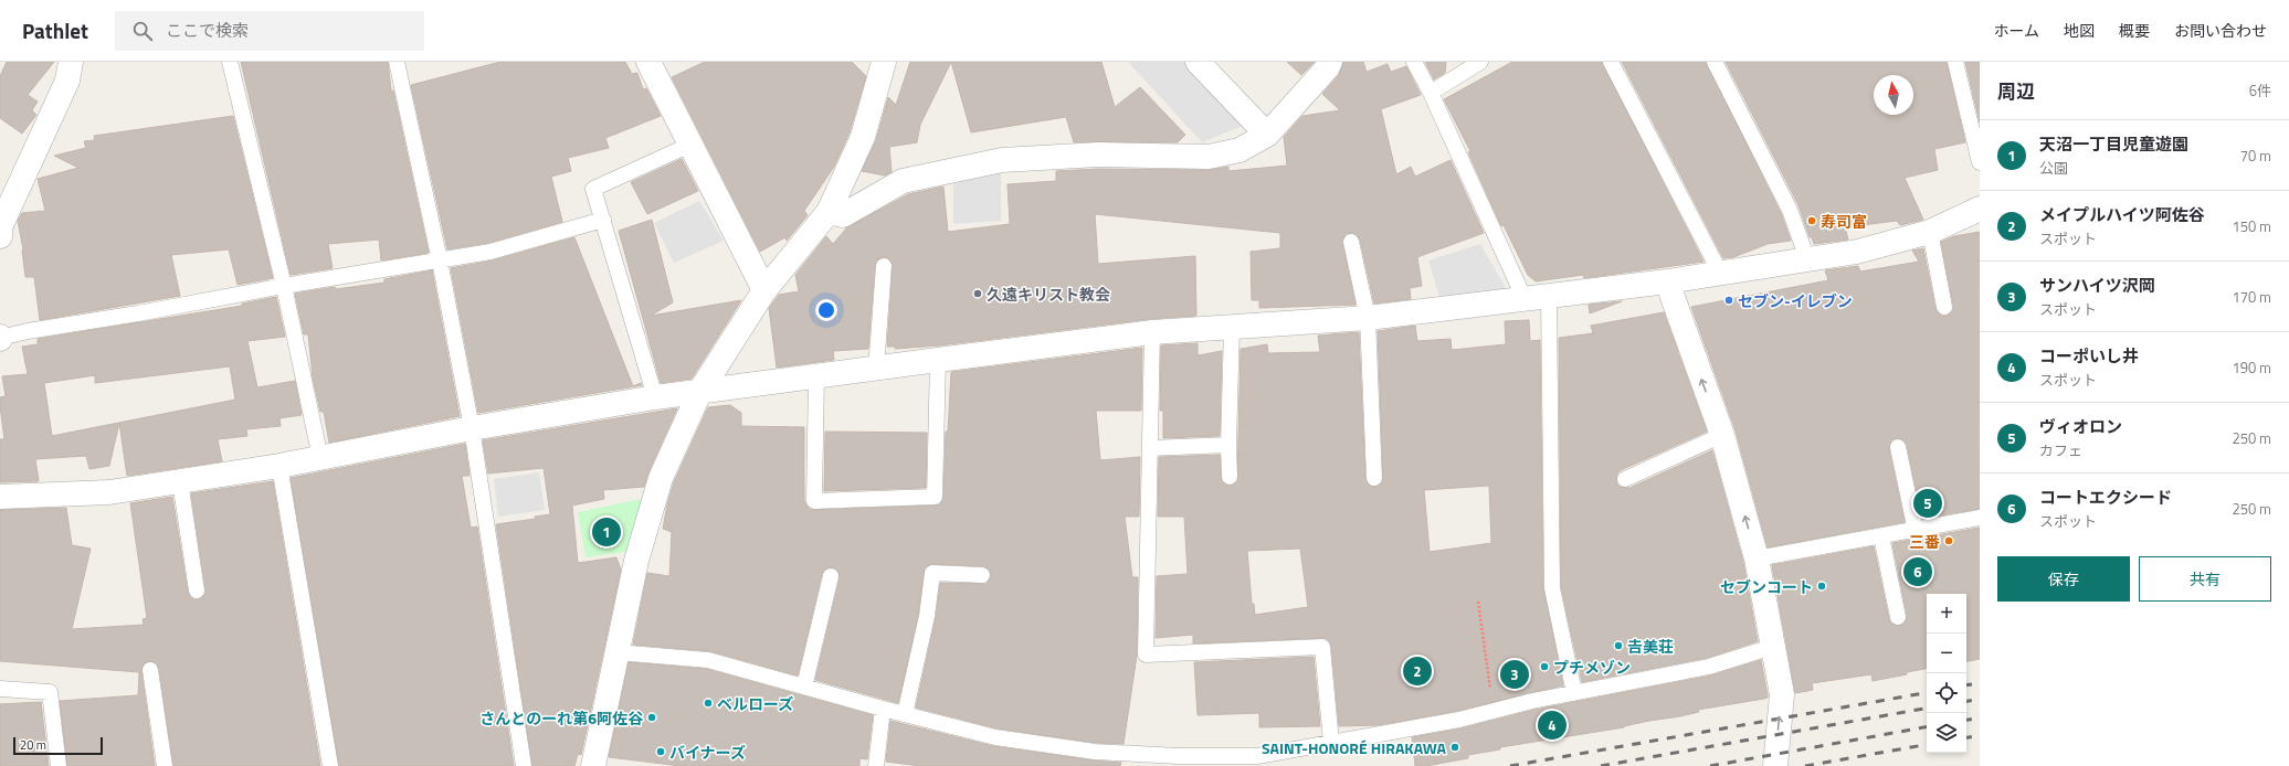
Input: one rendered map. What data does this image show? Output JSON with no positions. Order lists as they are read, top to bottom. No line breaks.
{"places":["寿司富","久遠キリスト教会","セブン-イレブン","三番","セブンコート","𠮷美荘","プチメゾン","ベルローズ","さんとのーれ第6阿佐谷","SAINT-HONORÉ HIRAKAWA","バイナーズ"],"scale_bar":"20 m","north":"top","page":{"header":"Pathlet","search":"ここで検索","nav":["ホーム","地図","概要","お問い合わせ"],"heading":["周辺","6件"],"list":[{"mark":"1","name":"天沼一丁目児童遊園","note":"公園","value":"70 m"},{"mark":"2","name":"メイプルハイツ阿佐谷","note":"スポット","value":"150 m"},{"mark":"3","name":"サンハイツ沢岡","note":"スポット","value":"170 m"},{"mark":"4","name":"コーポいし井","note":"スポット","value":"190 m"},{"mark":"5","name":"ヴィオロン","note":"カフェ","value":"250 m"},{"mark":"6","name":"コートエクシード","note":"スポット","value":"250 m"}],"pins":["5","1","6","2","3","4"],"buttons":["保存","共有"],"map_buttons":["+","−"],"scale":"20 m"}}
